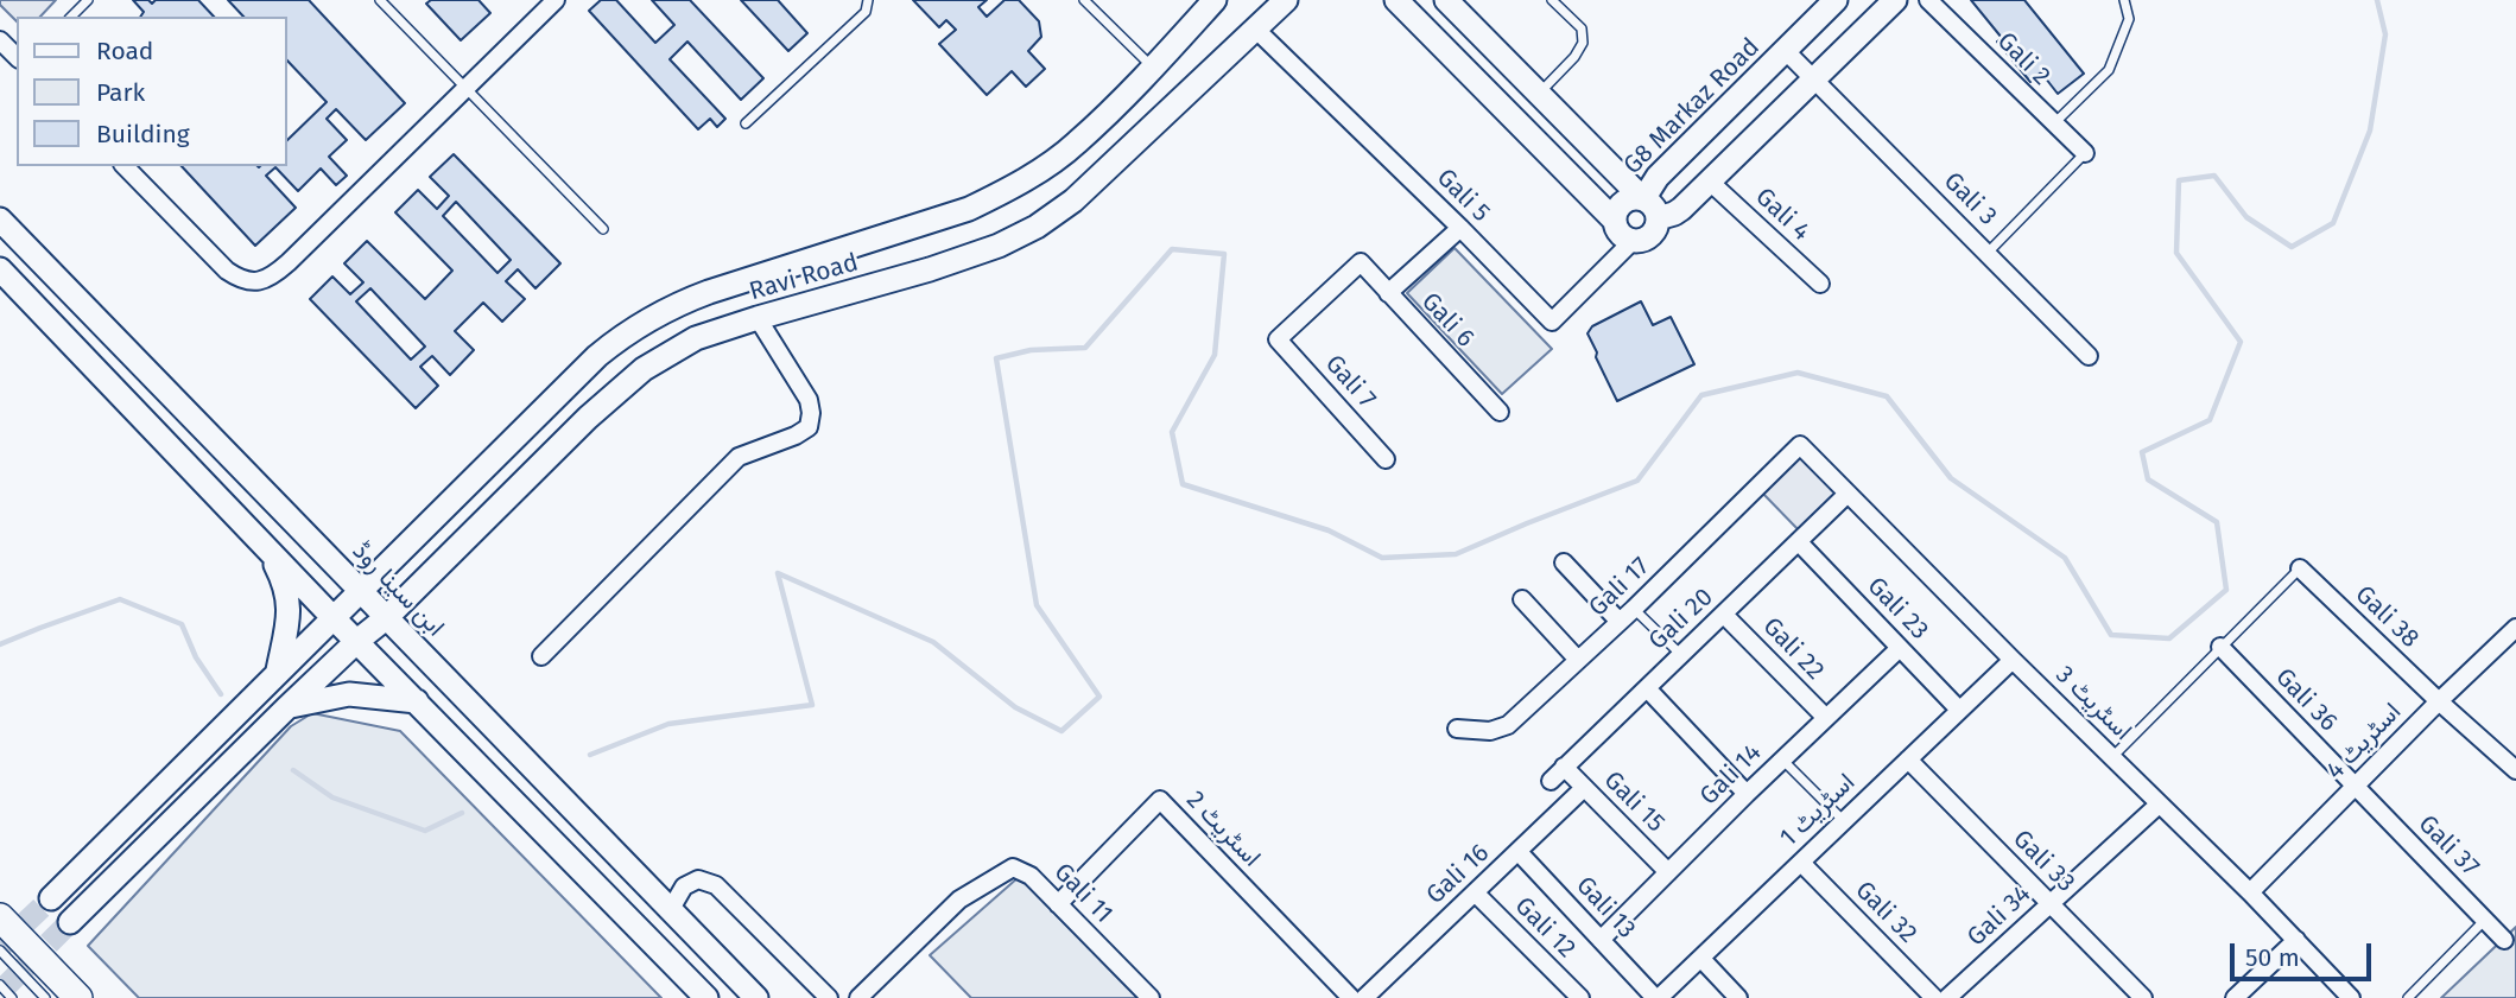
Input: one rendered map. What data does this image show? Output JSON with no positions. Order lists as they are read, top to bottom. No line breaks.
{"streets":{"street":["Gali 2","G8 Markaz Road","Gali 5","Gali 3","Gali 4","Ravi Road","Gali 6","Gali 7","Gali 17","ابن سینا روڈ","Gali 23","Gali 38","Gali 20","Gali 22","Gali 36","اسٹریٹ 3","اسٹریٹ 4","Gali 14","Gali 15","اسٹریٹ 1","اسٹریٹ 2","Gali 37","Gali 33","Gali 16","Gali 11","Gali 13","Gali 32","Gali 34","Gali 12"]},"crossings":[["G8 Markaz Road","Gali 5"],["G8 Markaz Road","Gali 3"],["Gali 5","Ravi Road"],["Ravi Road","ابن سینا روڈ"],["Gali 6","Gali 7"],["Gali 17","اسٹریٹ 3"],["Gali 23","Gali 20"],["Gali 23","Gali 14"],["Gali 23","اسٹریٹ 1"],["Gali 38","اسٹریٹ 4"],["Gali 20","Gali 22"],["Gali 20","اسٹریٹ 3"],["Gali 20","Gali 15"],["Gali 22","Gali 14"],["Gali 36","اسٹریٹ 4"],["Gali 36","Gali 37"],["اسٹریٹ 3","اسٹریٹ 4"],["اسٹریٹ 3","اسٹریٹ 1"],["اسٹریٹ 3","Gali 34"],["اسٹریٹ 4","Gali 37"],["Gali 14","Gali 15"],["Gali 14","Gali 13"],["Gali 15","Gali 16"],["اسٹریٹ 1","Gali 33"],["اسٹریٹ 1","Gali 13"],["اسٹریٹ 1","Gali 32"],["اسٹریٹ 2","Gali 11"],["Gali 33","Gali 34"],["Gali 16","Gali 13"],["Gali 16","Gali 12"]],"legend":["Road","Park","Building"],"scale_bar":"50 m"}
